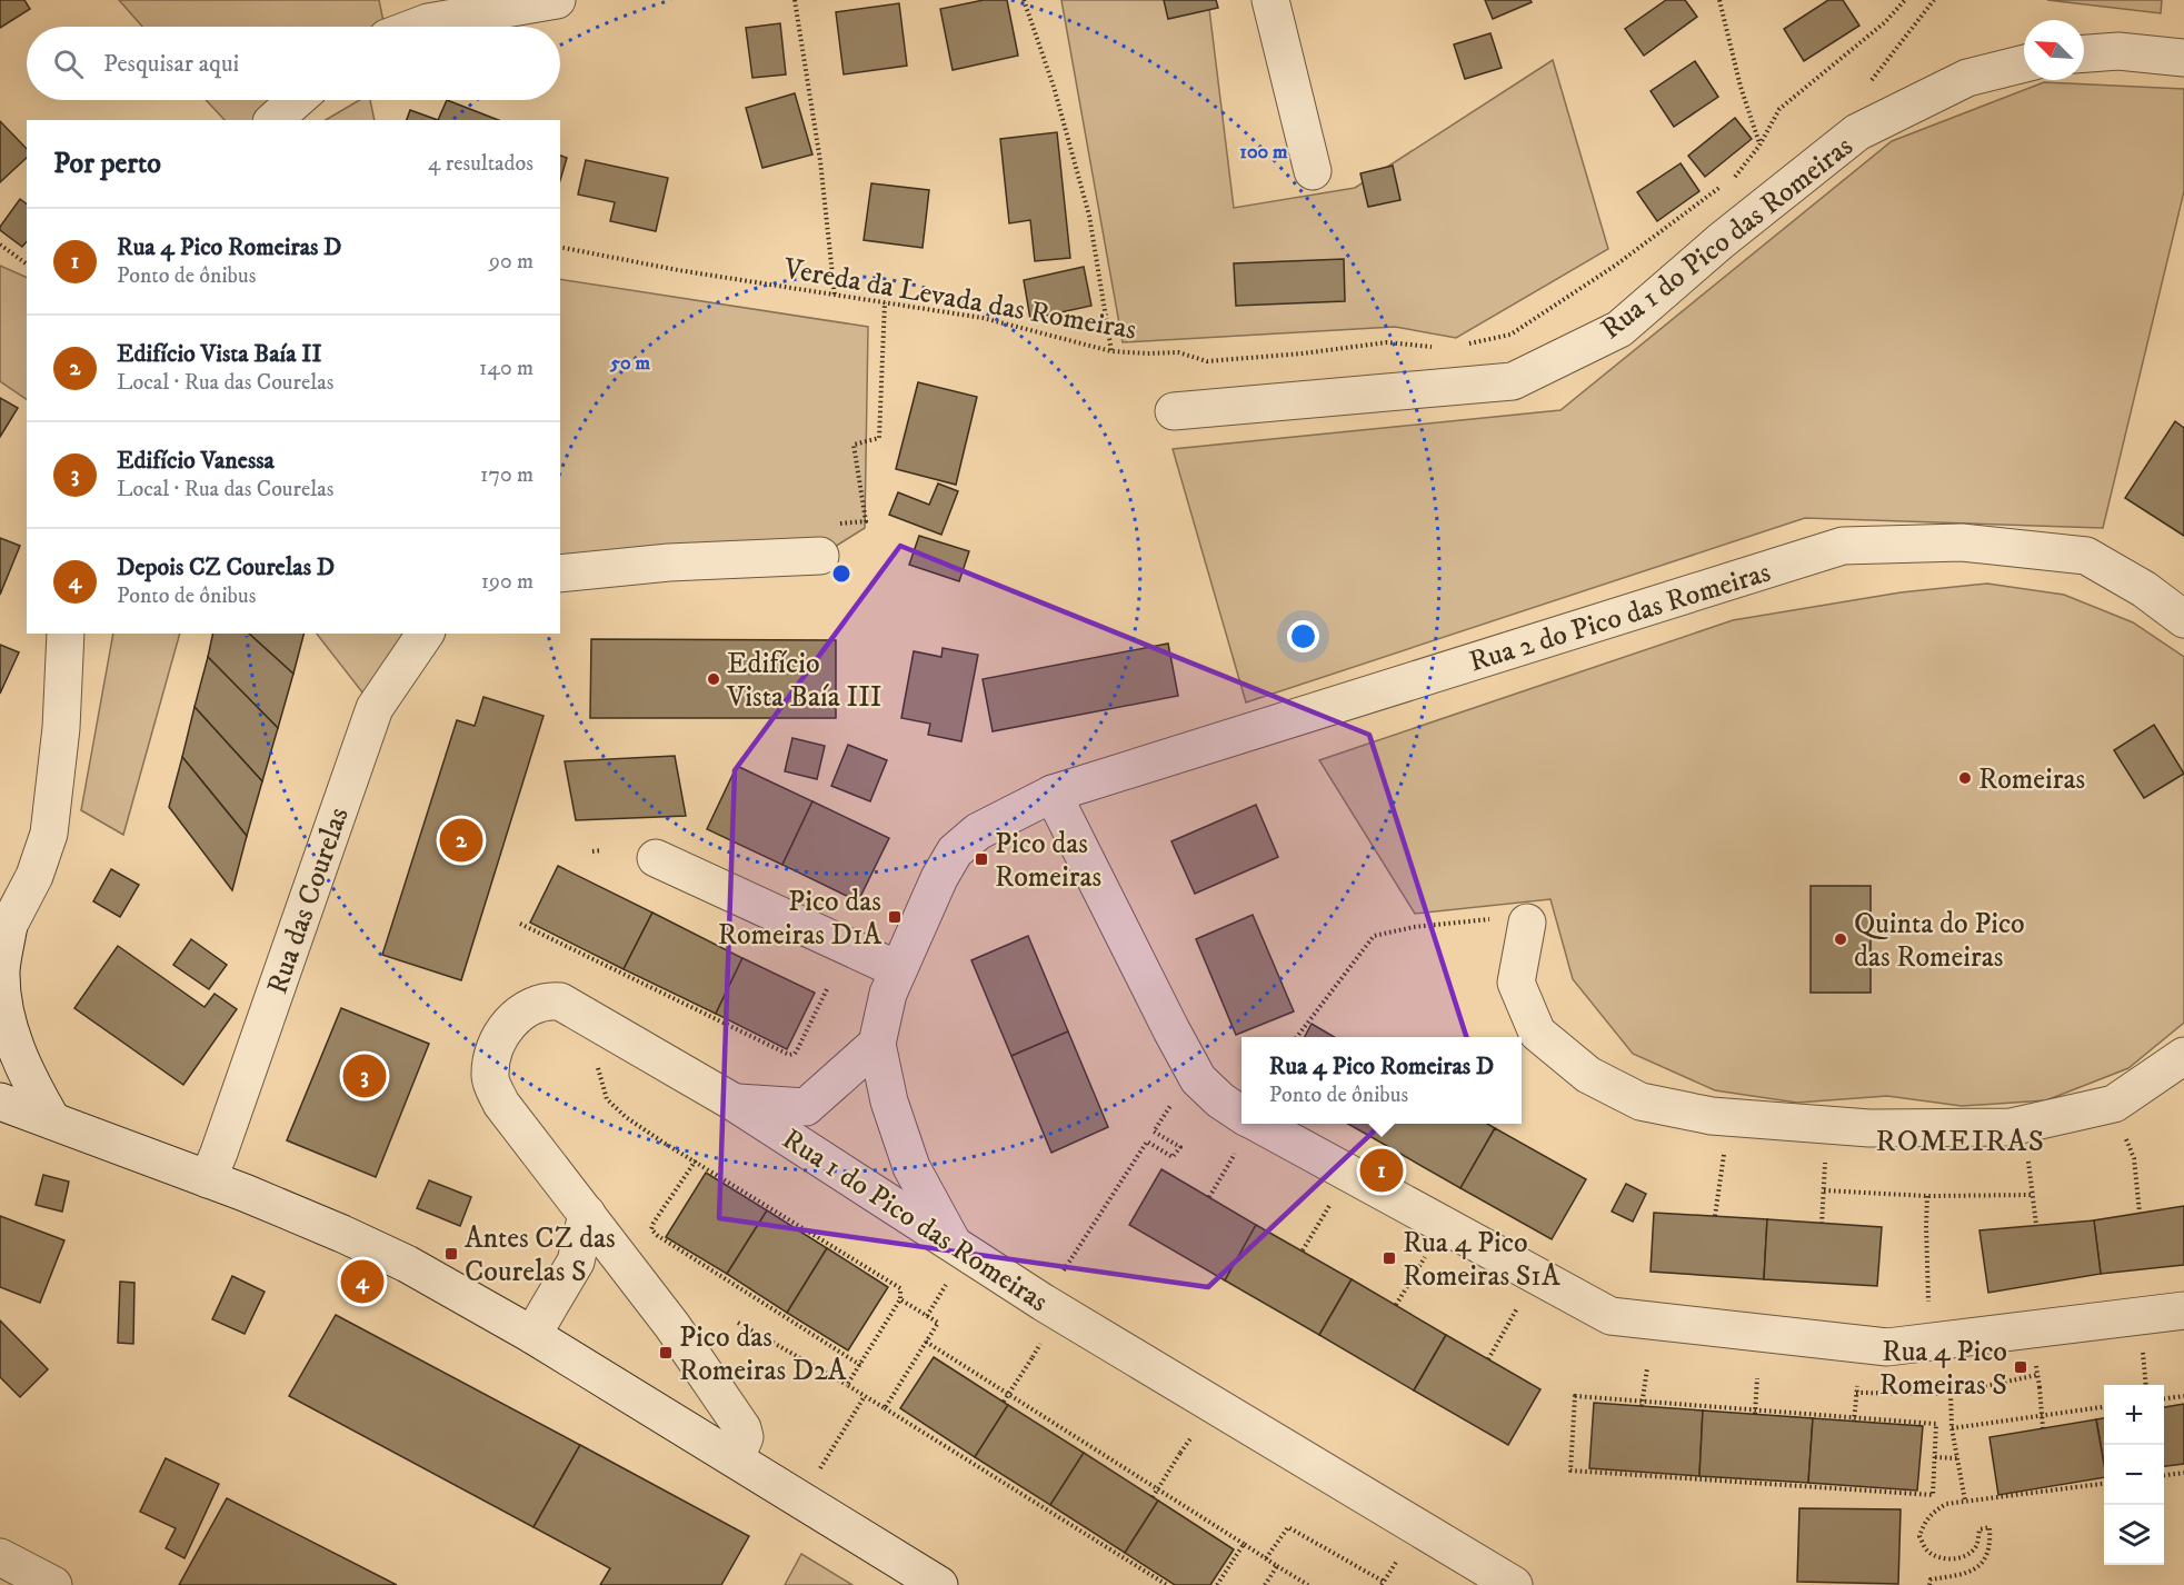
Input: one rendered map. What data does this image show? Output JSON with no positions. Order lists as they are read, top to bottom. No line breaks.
{"streets":{"street":["Rua 1 do Pico das Romeiras","Rua 2 do Pico das Romeiras","Rua das Courelas"],"path":["Vereda da Levada das Romeiras"]},"districts":["ROMEIRAS"],"places":{"other":["Edifício Vista Baía III","Romeiras","Quinta do Pico das Romeiras"],"transit":["Pico das Romeiras","Pico das Romeiras D1A","Antes CZ das Courelas S","Rua 4 Pico Romeiras S1A","Pico das Romeiras D2A","Rua 4 Pico Romeiras S"]},"north":"top left","page":{"search":"Pesquisar aqui","heading":["Por perto","4 resultados"],"list":[{"mark":"1","name":"Rua 4 Pico Romeiras D","note":"Ponto de ônibus","value":"90 m"},{"mark":"2","name":"Edifício Vista Baía II","note":"Local · Rua das Courelas","value":"140 m"},{"mark":"3","name":"Edifício Vanessa","note":"Local · Rua das Courelas","value":"170 m"},{"mark":"4","name":"Depois CZ Courelas D","note":"Ponto de ônibus","value":"190 m"}],"pins":["2","3","1","4"],"popup":["Rua 4 Pico Romeiras D","Ponto de ônibus"],"map_buttons":["+","−"]},"rings":["100 m","50 m"]}
